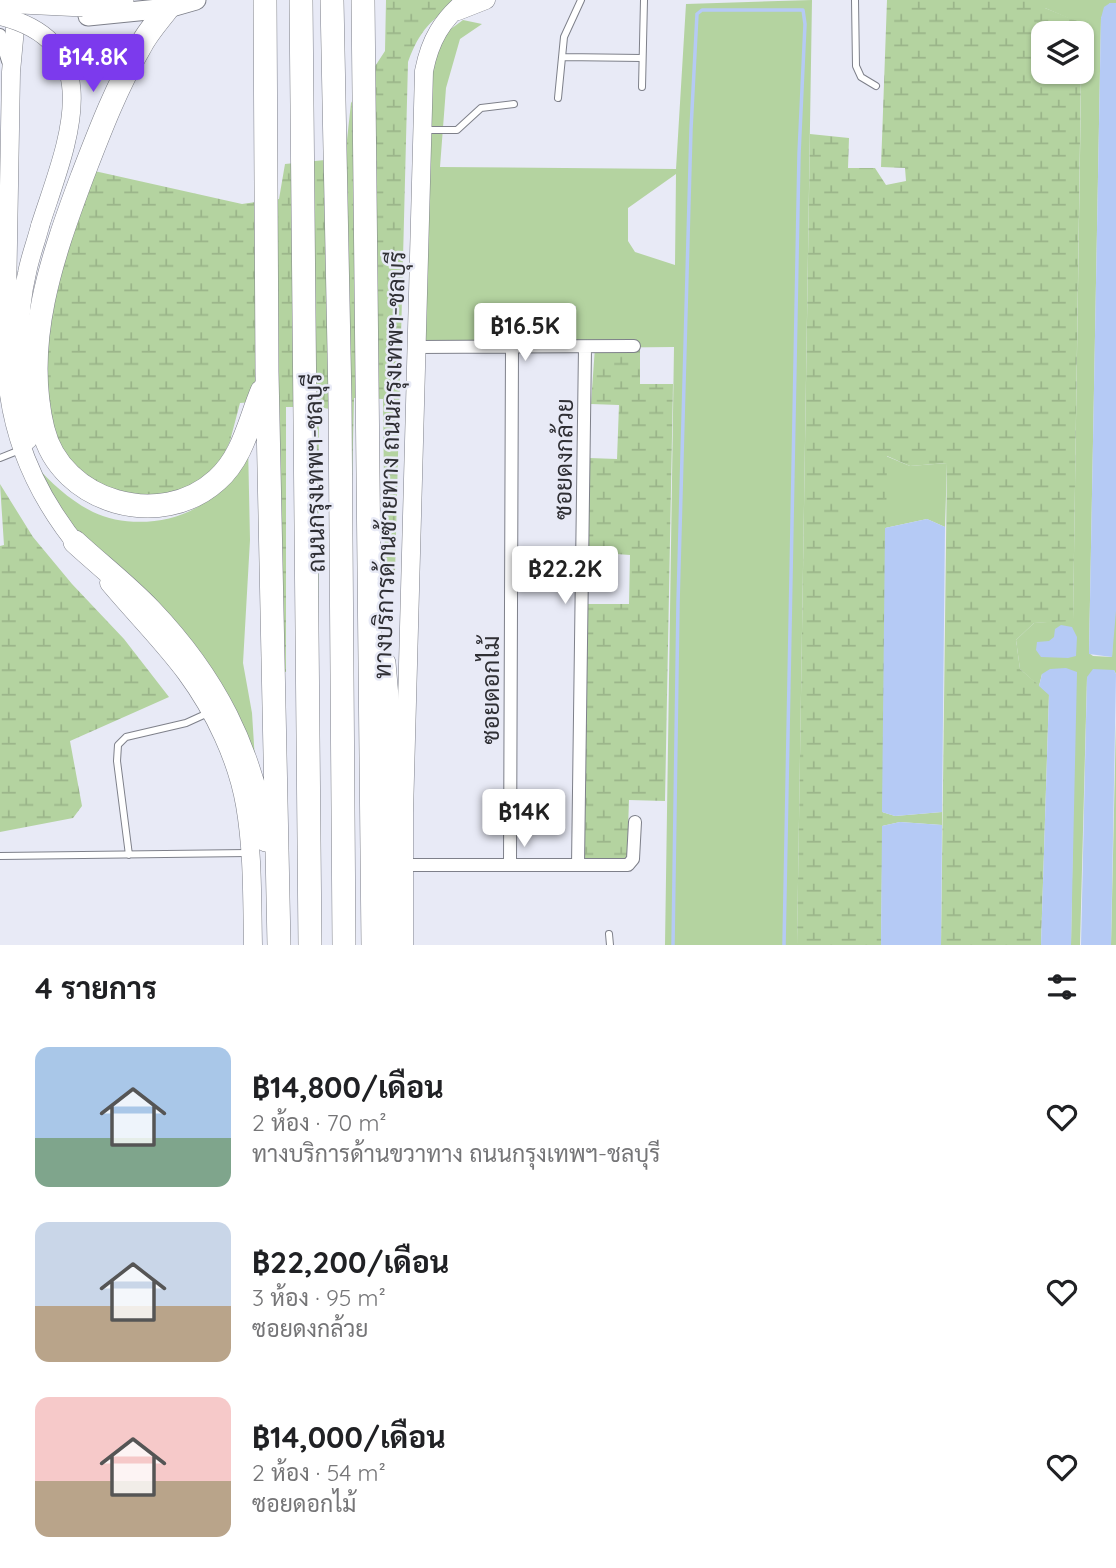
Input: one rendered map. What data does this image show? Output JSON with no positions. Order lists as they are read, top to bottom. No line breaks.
{"streets":{"highway":["ถนนกรุงเทพฯ-ชลบุรี"],"main road":["ทางบริการด้านซ้ายทาง ถนนกรุงเทพฯ-ชลบุรี"],"street":["ซอยดงกล้วย","ซอยดอกไม้"]},"page":{"price":["฿14.8K","฿16.5K","฿22.2K","฿14K"],"heading":"4 รายการ","list":[{"name":"฿14,800/เดือน","note":"2 ห้อง · 70 m² · ทางบริการด้านขวาทาง ถนนกรุงเทพฯ-ชลบุรี"},{"name":"฿22,200/เดือน","note":"3 ห้อง · 95 m² · ซอยดงกล้วย"},{"name":"฿14,000/เดือน","note":"2 ห้อง · 54 m² · ซอยดอกไม้"}]}}
